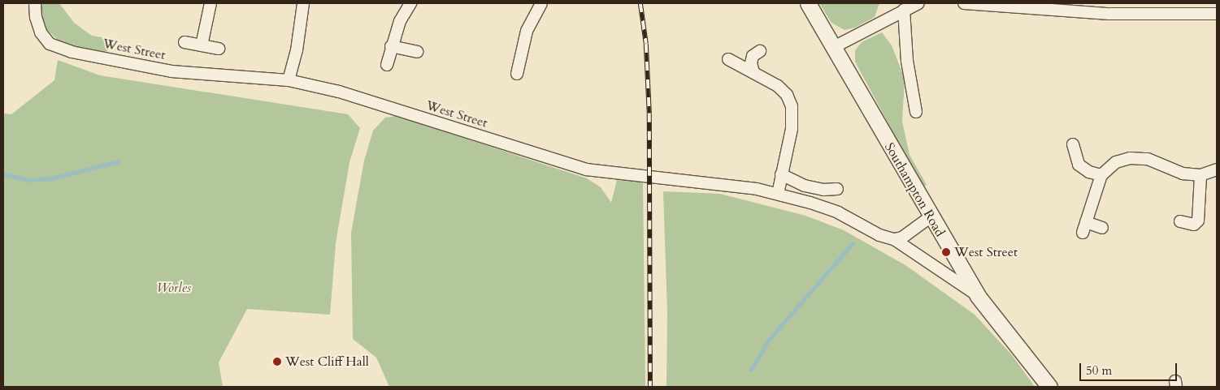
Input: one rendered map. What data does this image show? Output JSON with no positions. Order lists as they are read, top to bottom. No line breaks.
{"streets":{"street":["West Street","Southampton Road"]},"crossings":[["West Street","Southampton Road"]],"parks":["Worles"],"places":["West Street","West Cliff Hall"],"scale_bar":"50 m"}
